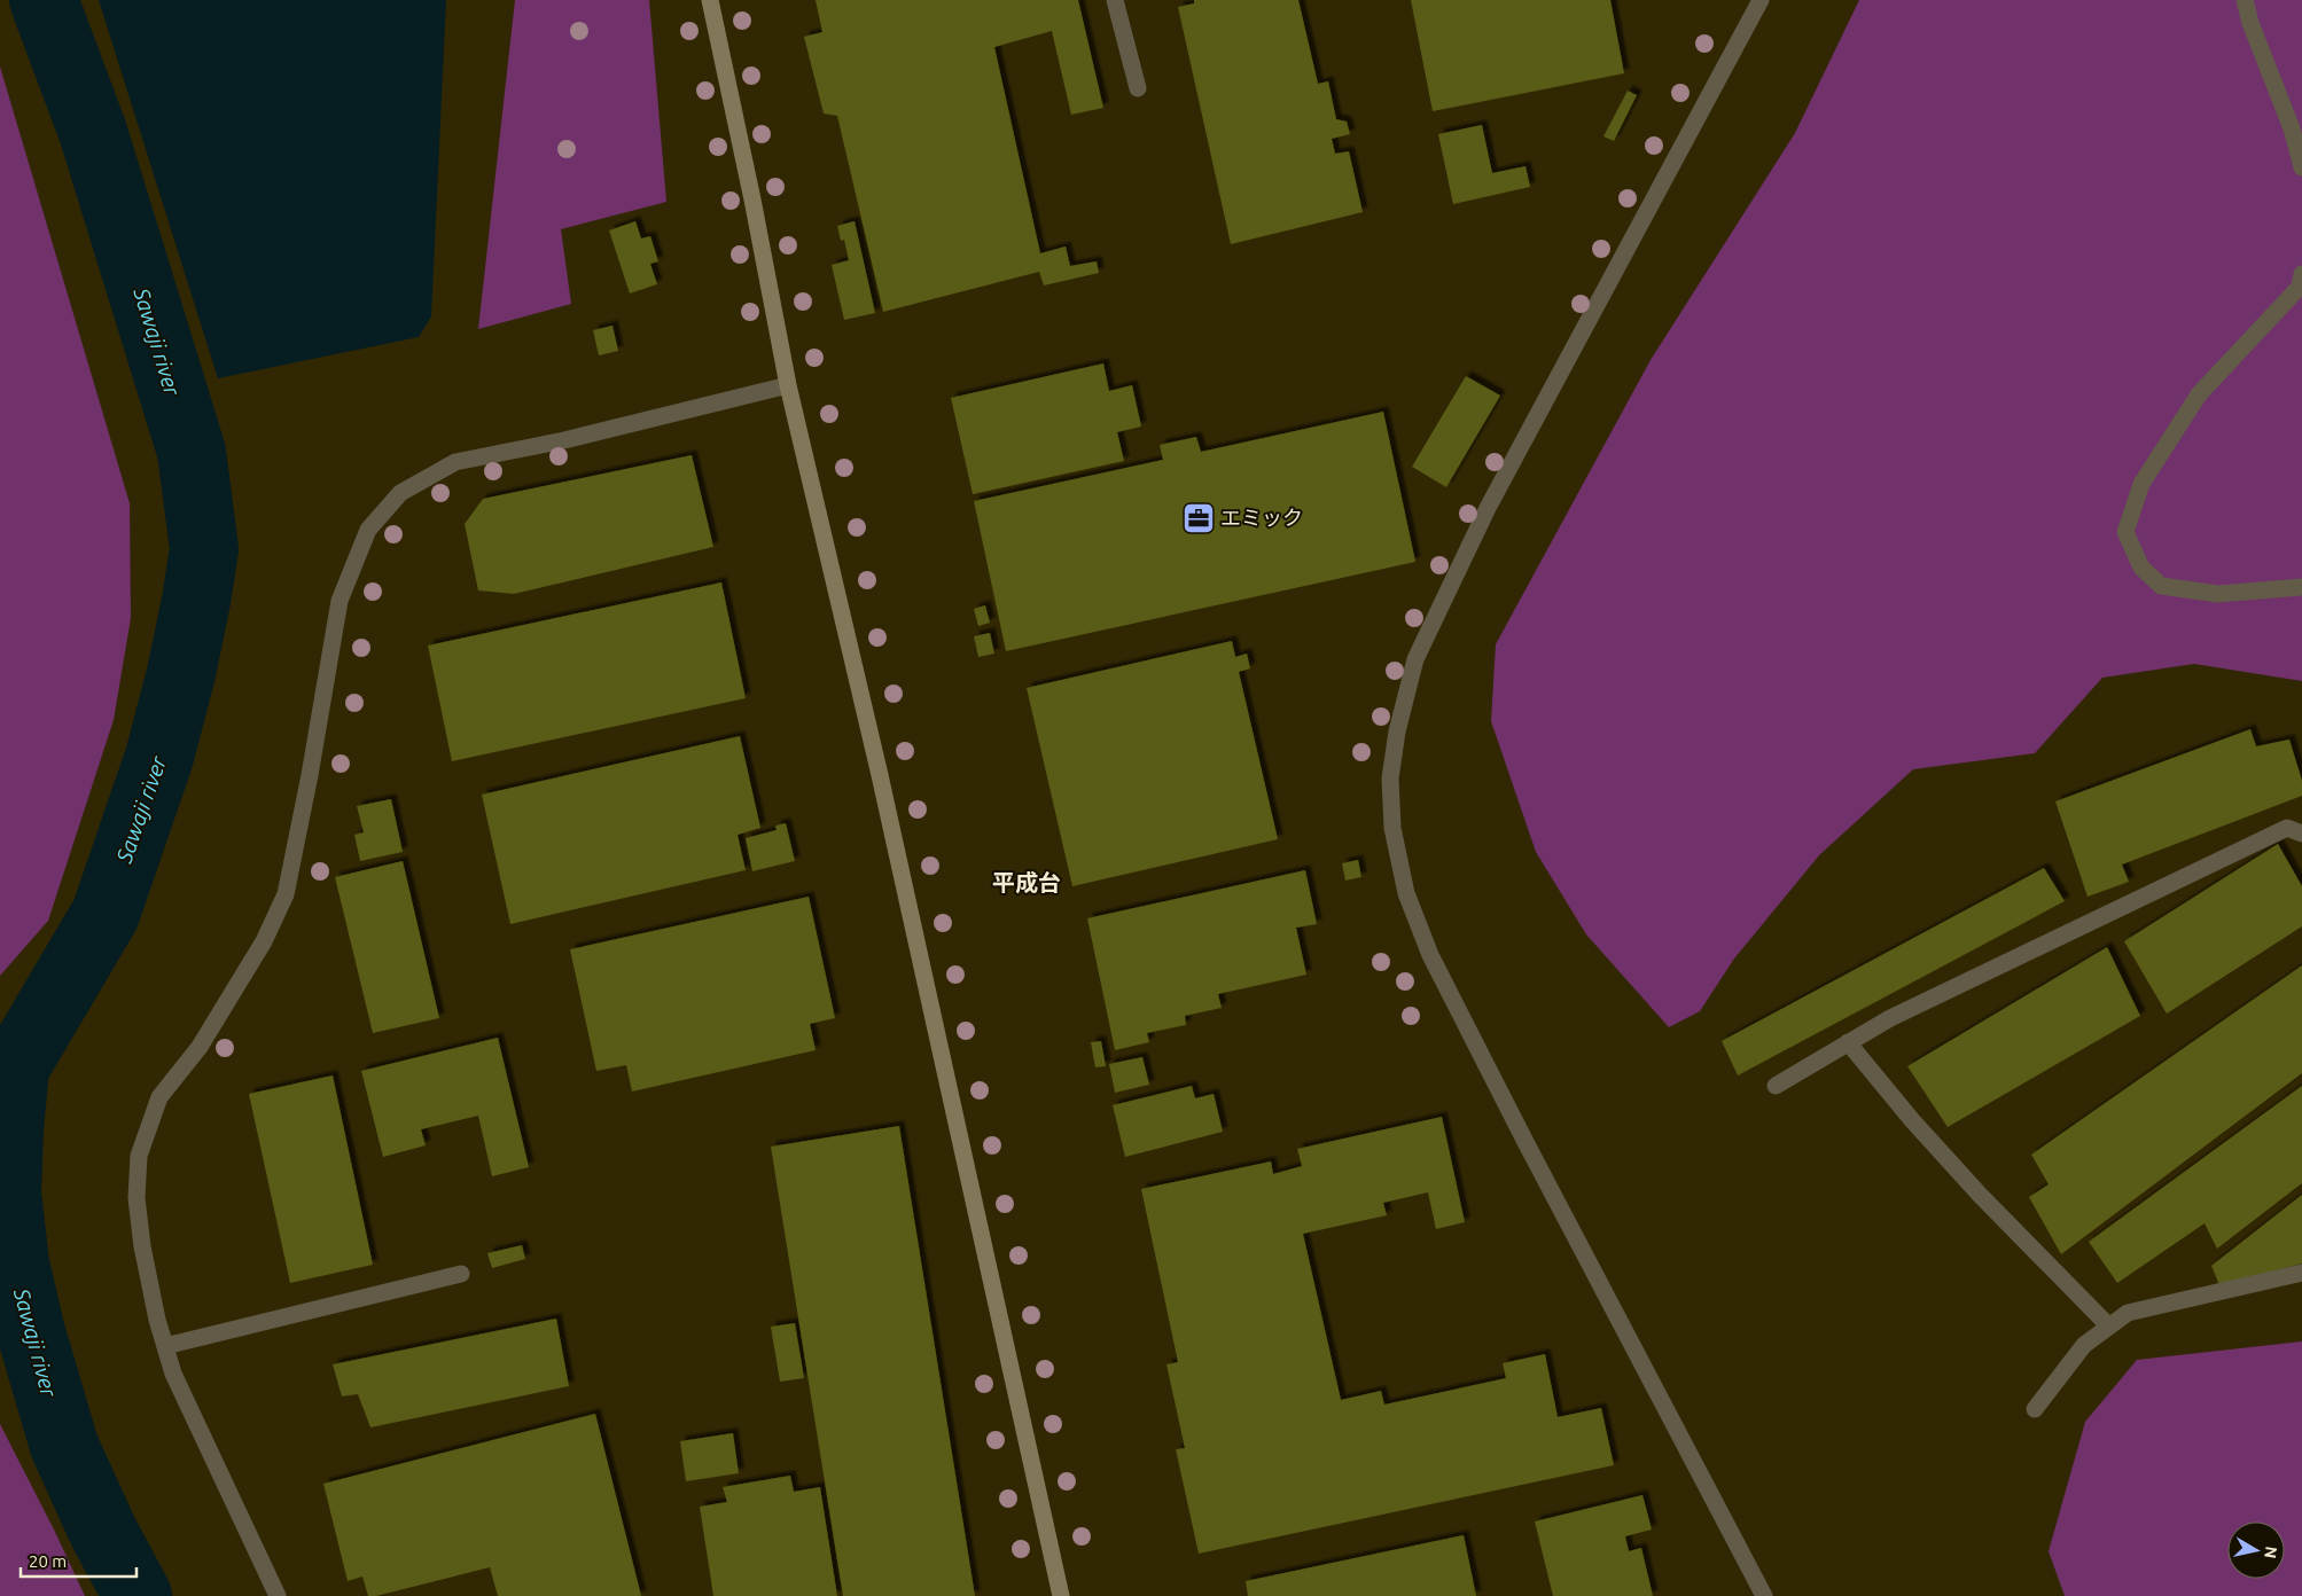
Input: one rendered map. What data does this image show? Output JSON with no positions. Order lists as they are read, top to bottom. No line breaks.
{"districts":["平成台"],"water":["Sawaji river"],"places":{"office":["エミック"]},"scale_bar":"20 m","north":"right"}
